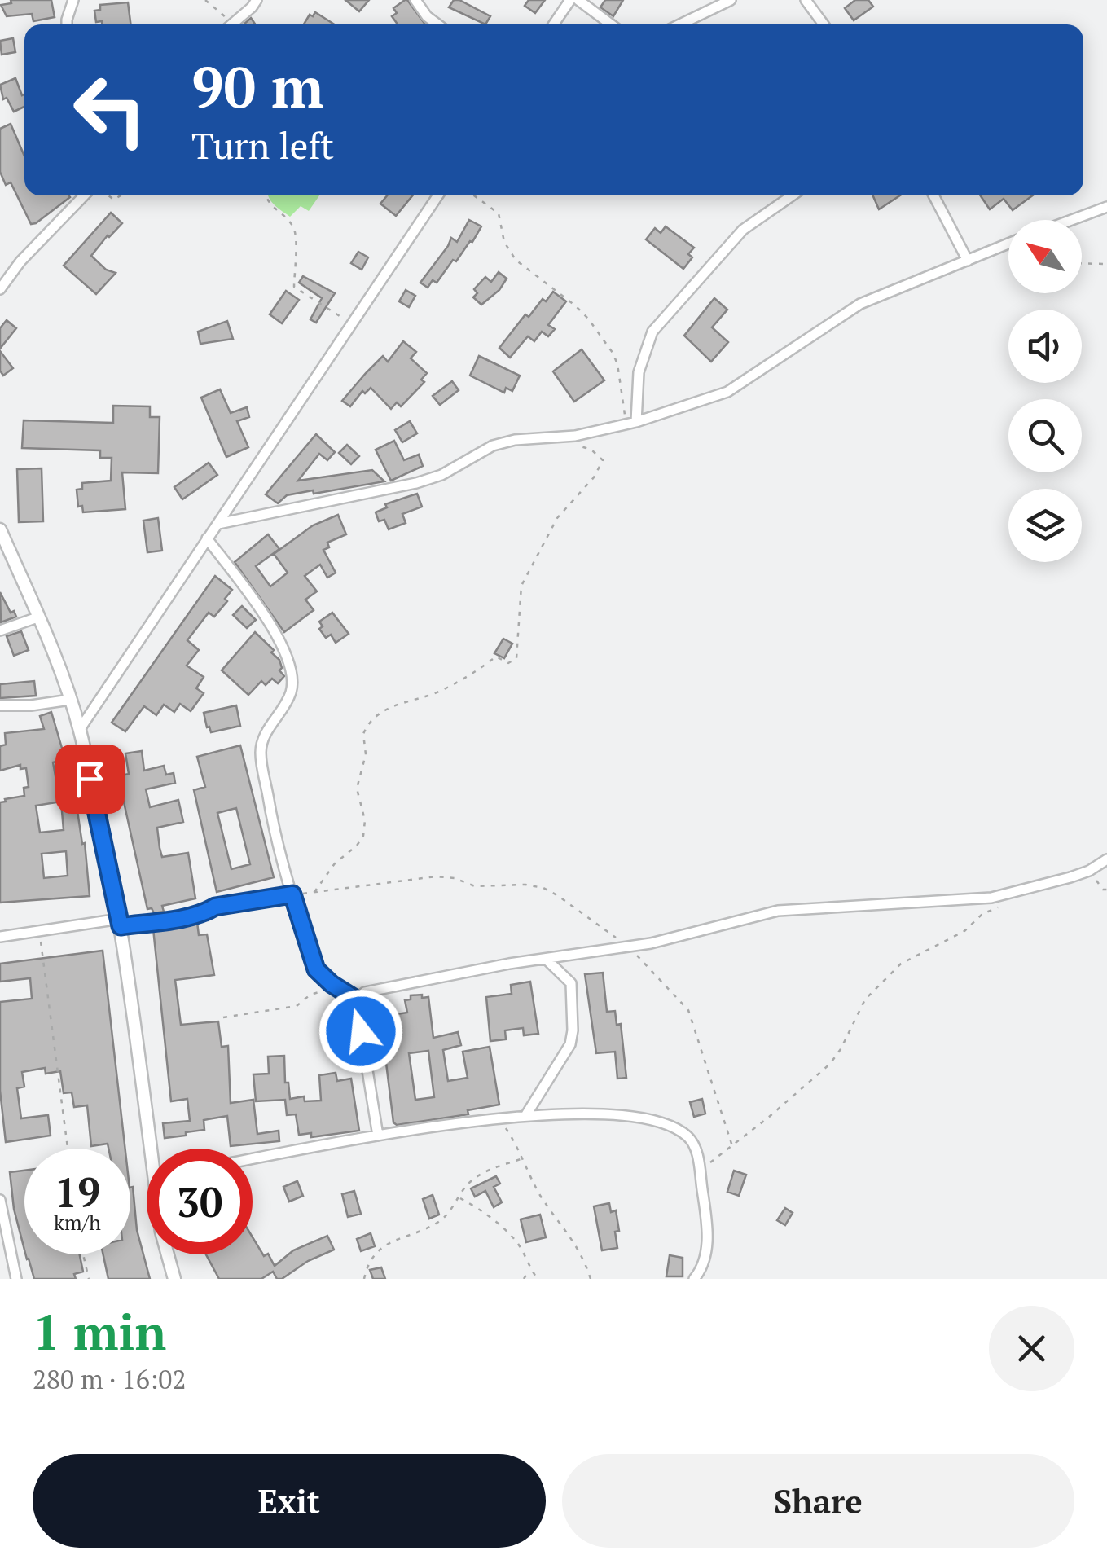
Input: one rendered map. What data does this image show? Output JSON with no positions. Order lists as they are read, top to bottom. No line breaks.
{"north":"top left","page":{"turn":["90 m","Turn left"],"speed":"19 km/h","limit":"30","heading":["1 min","280 m · 16:02"],"buttons":["Exit","Share"]}}
